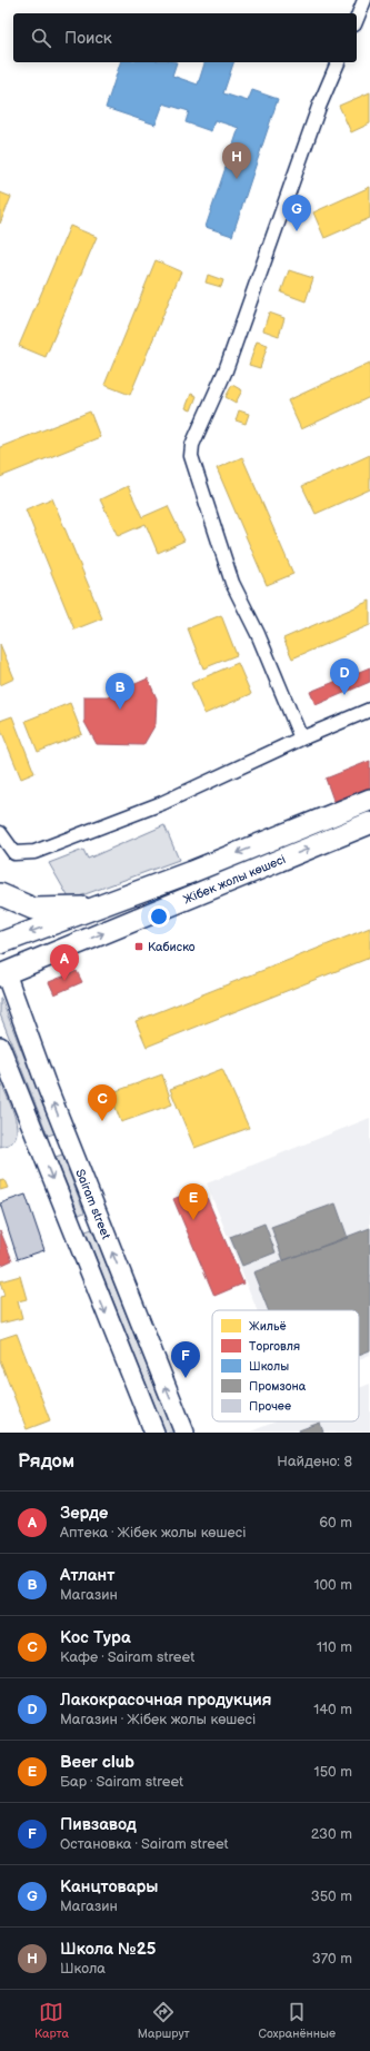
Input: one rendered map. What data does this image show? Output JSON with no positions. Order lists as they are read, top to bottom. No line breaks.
{"streets":{"main road":["Жібек жолы көшесі","Sairam street"]},"crossings":[["Жібек жолы көшесі","Sairam street"]],"places":{"transit":["Кабиско"]},"legend":["Жильё","Торговля","Школы","Промзона","Прочее"],"page":{"search":"Поиск","pins":["H","G","D","B","A","C","E","F"],"heading":["Рядом","Найдено: 8"],"list":[{"mark":"A","name":"Зерде","note":"Аптека · Жібек жолы көшесі","value":"60 m"},{"mark":"B","name":"Атлант","note":"Магазин","value":"100 m"},{"mark":"C","name":"Кос Тура","note":"Кафе · Sairam street","value":"110 m"},{"mark":"D","name":"Лакокрасочная продукция","note":"Магазин · Жібек жолы көшесі","value":"140 m"},{"mark":"E","name":"Beer club","note":"Бар · Sairam street","value":"150 m"},{"mark":"F","name":"Пивзавод","note":"Остановка · Sairam street","value":"230 m"},{"mark":"G","name":"Канцтовары","note":"Магазин","value":"350 m"},{"mark":"H","name":"Школа №25","note":"Школа","value":"370 m"}],"nav":["Карта","Маршрут","Сохранённые"]}}
